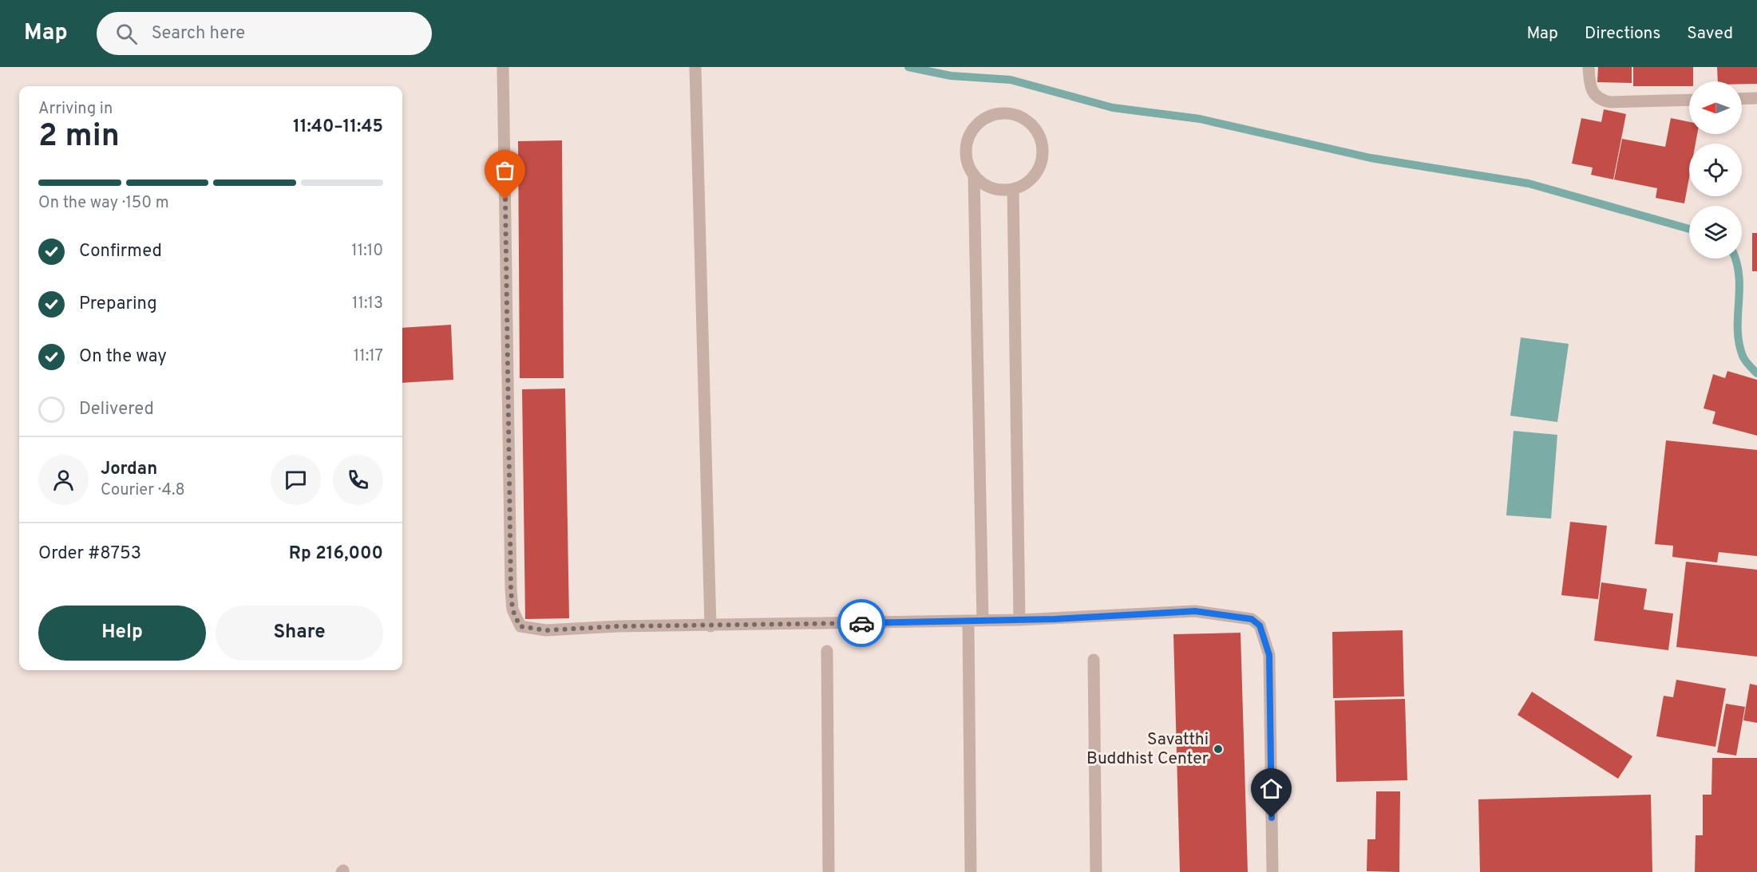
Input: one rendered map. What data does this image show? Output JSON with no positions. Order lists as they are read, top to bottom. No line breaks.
{"places":["Savatthi Buddhist Center"],"north":"left","page":{"header":"Map","search":"Search here","nav":["Map","Directions","Saved"],"heading":["2 min","Arriving in","11:40–11:45"],"panel":["Jordan","Courier · 4.8","Order #8753","Rp 216,000"],"bar":"On the way · 150 m","list":[["Confirmed","11:10"],["Preparing","11:13"],["On the way","11:17"],"Delivered"],"buttons":["Help","Share"]}}
